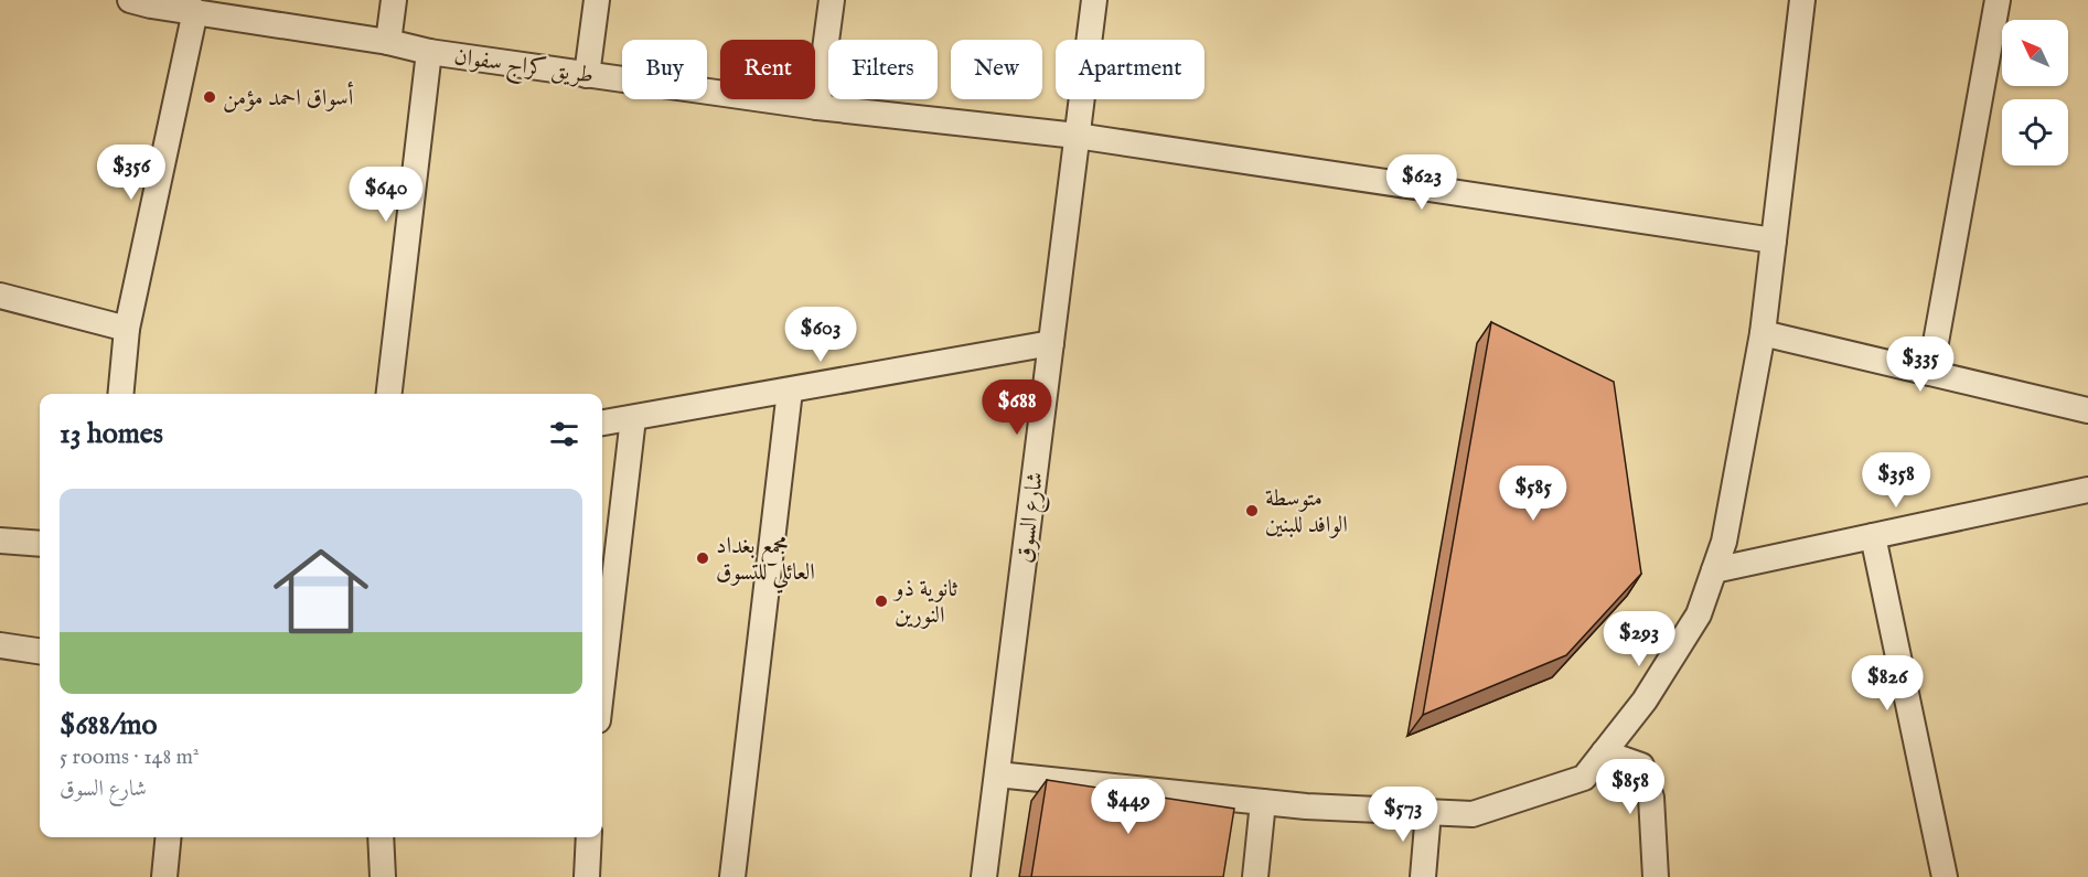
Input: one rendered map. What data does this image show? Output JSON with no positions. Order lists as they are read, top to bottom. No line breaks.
{"streets":{"street":["طريق كراج سفوان","شارع السوق"]},"crossings":[["طريق كراج سفوان","شارع السوق"]],"places":["أسواق احمد مؤمن","متوسطة الوافد للبنين","مجمع بغداد العائلي للتسوق","ثانوية ذو النورين"],"north":"top left","page":{"chip":["Buy","Rent","Filters","New","Apartment"],"price":["$356","$623","$640","$603","$335","$688","$358","$585","$293","$826","$858","$449","$573"],"heading":"13 homes","list":[{"name":"$688/mo","note":"5 rooms · 148 m² · شارع السوق"}]}}
